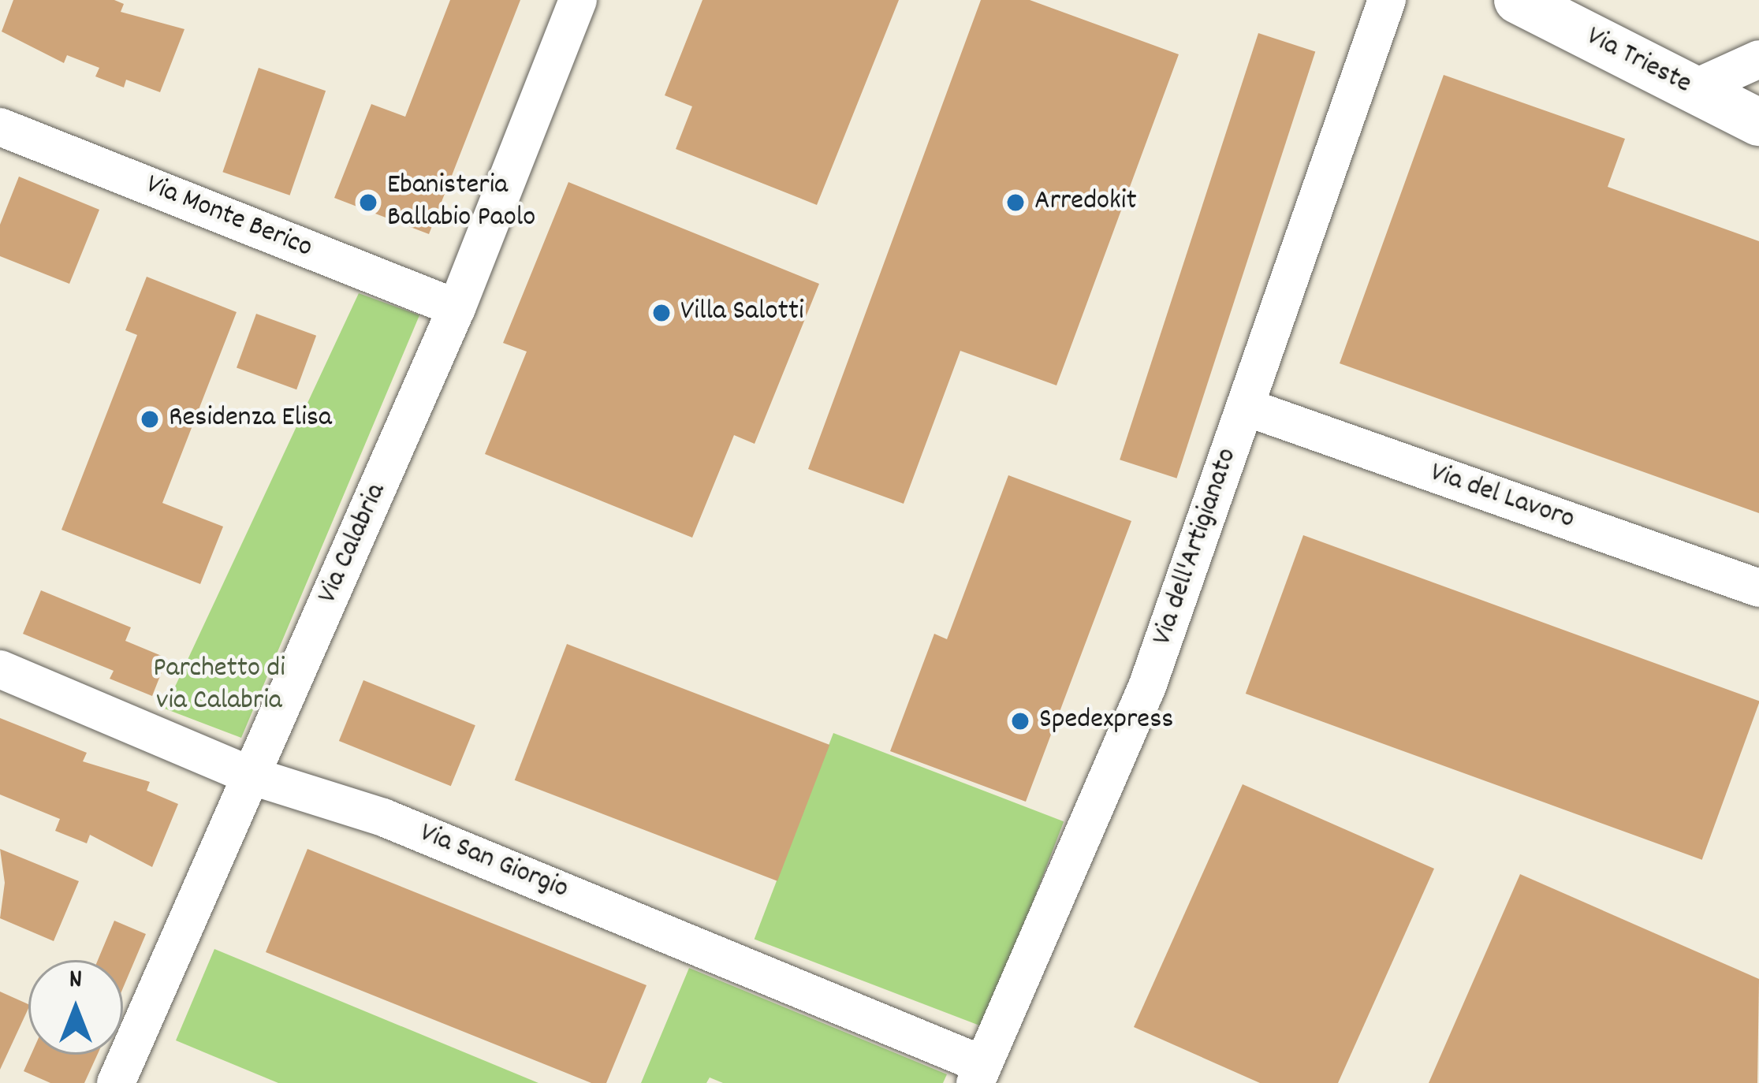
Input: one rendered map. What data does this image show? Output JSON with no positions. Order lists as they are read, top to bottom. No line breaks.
{"streets":{"street":["Via Trieste","Via Monte Berico","Via del Lavoro","Via Calabria","Via dell'Artigianato","Via San Giorgio"]},"crossings":[["Via Monte Berico","Via Calabria"],["Via del Lavoro","Via dell'Artigianato"],["Via Calabria","Via San Giorgio"],["Via dell'Artigianato","Via San Giorgio"]],"parks":["Parchetto di via Calabria"],"places":["Ebanisteria Ballabio Paolo","Arredokit","Villa Salotti","Residenza Elisa","Spedexpress"],"north":"top"}
